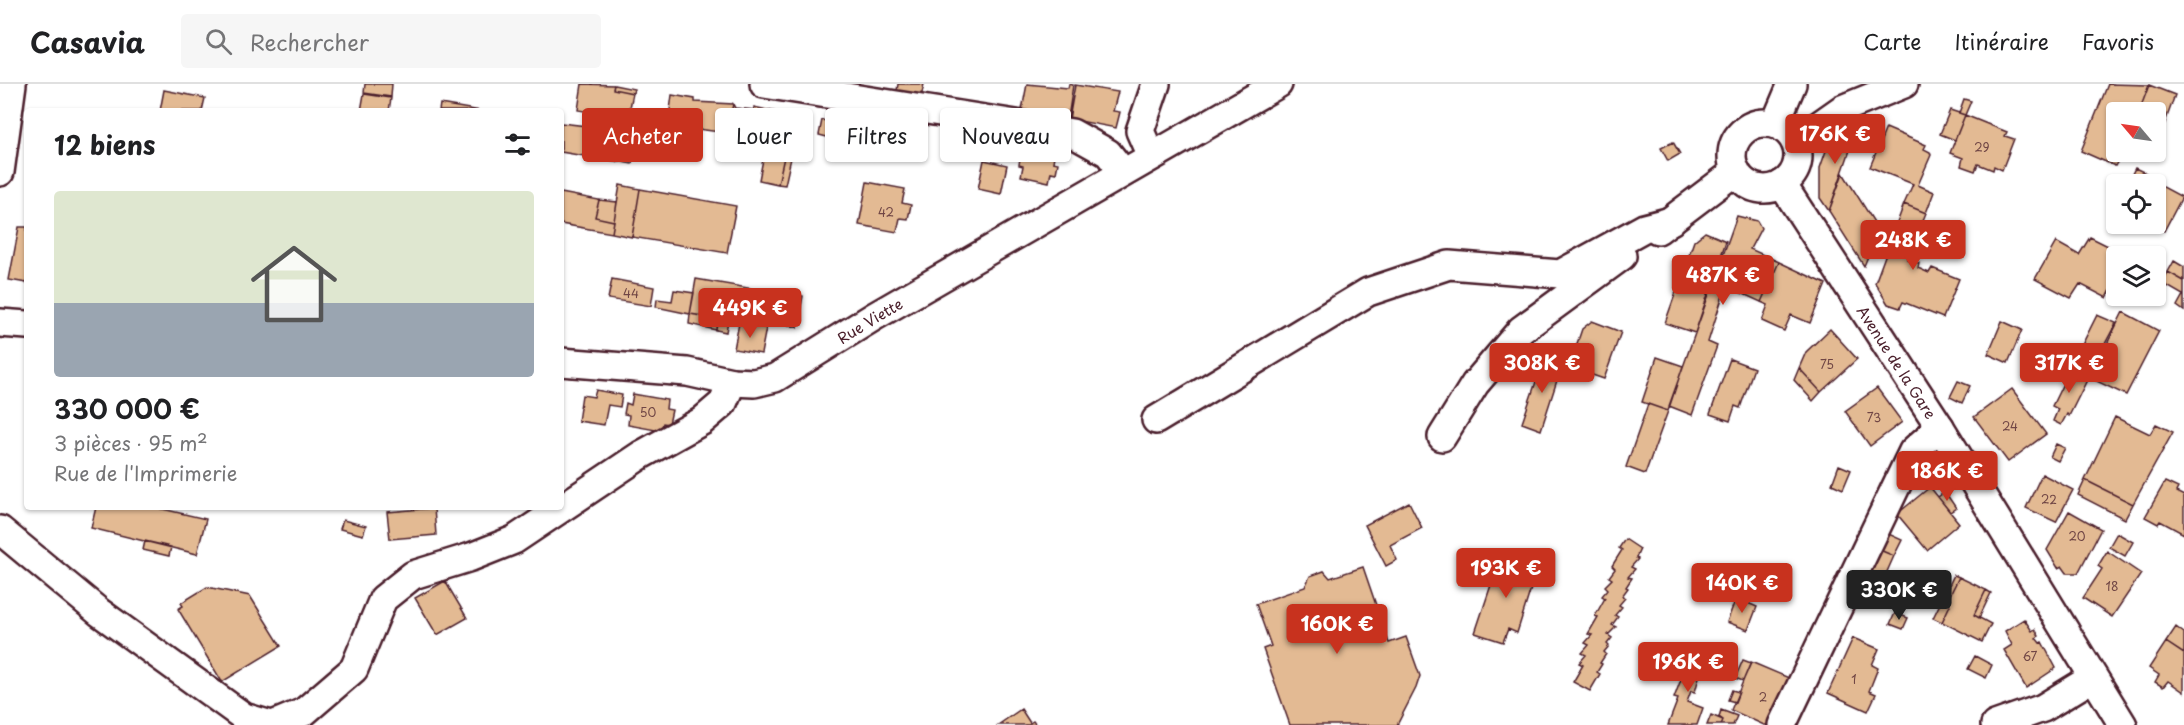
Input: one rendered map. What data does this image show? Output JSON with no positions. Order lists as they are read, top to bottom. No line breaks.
{"streets":{"street":["Rue Viette","Avenue de la Gare"]},"house_numbers":["29","42","44","75","50","73","24","22","20","18","67","1","2"],"north":"top left","page":{"header":"Casavia","search":"Rechercher","nav":["Carte","Itinéraire","Favoris"],"chip":["Acheter","Louer","Filtres","Nouveau"],"heading":"12 biens","price":["176K €","248K €","487K €","449K €","308K €","317K €","186K €","193K €","140K €","330K €","160K €","196K €"],"list":[{"name":"330 000 €","note":"3 pièces · 95 m² · Rue de l'Imprimerie"}]}}
